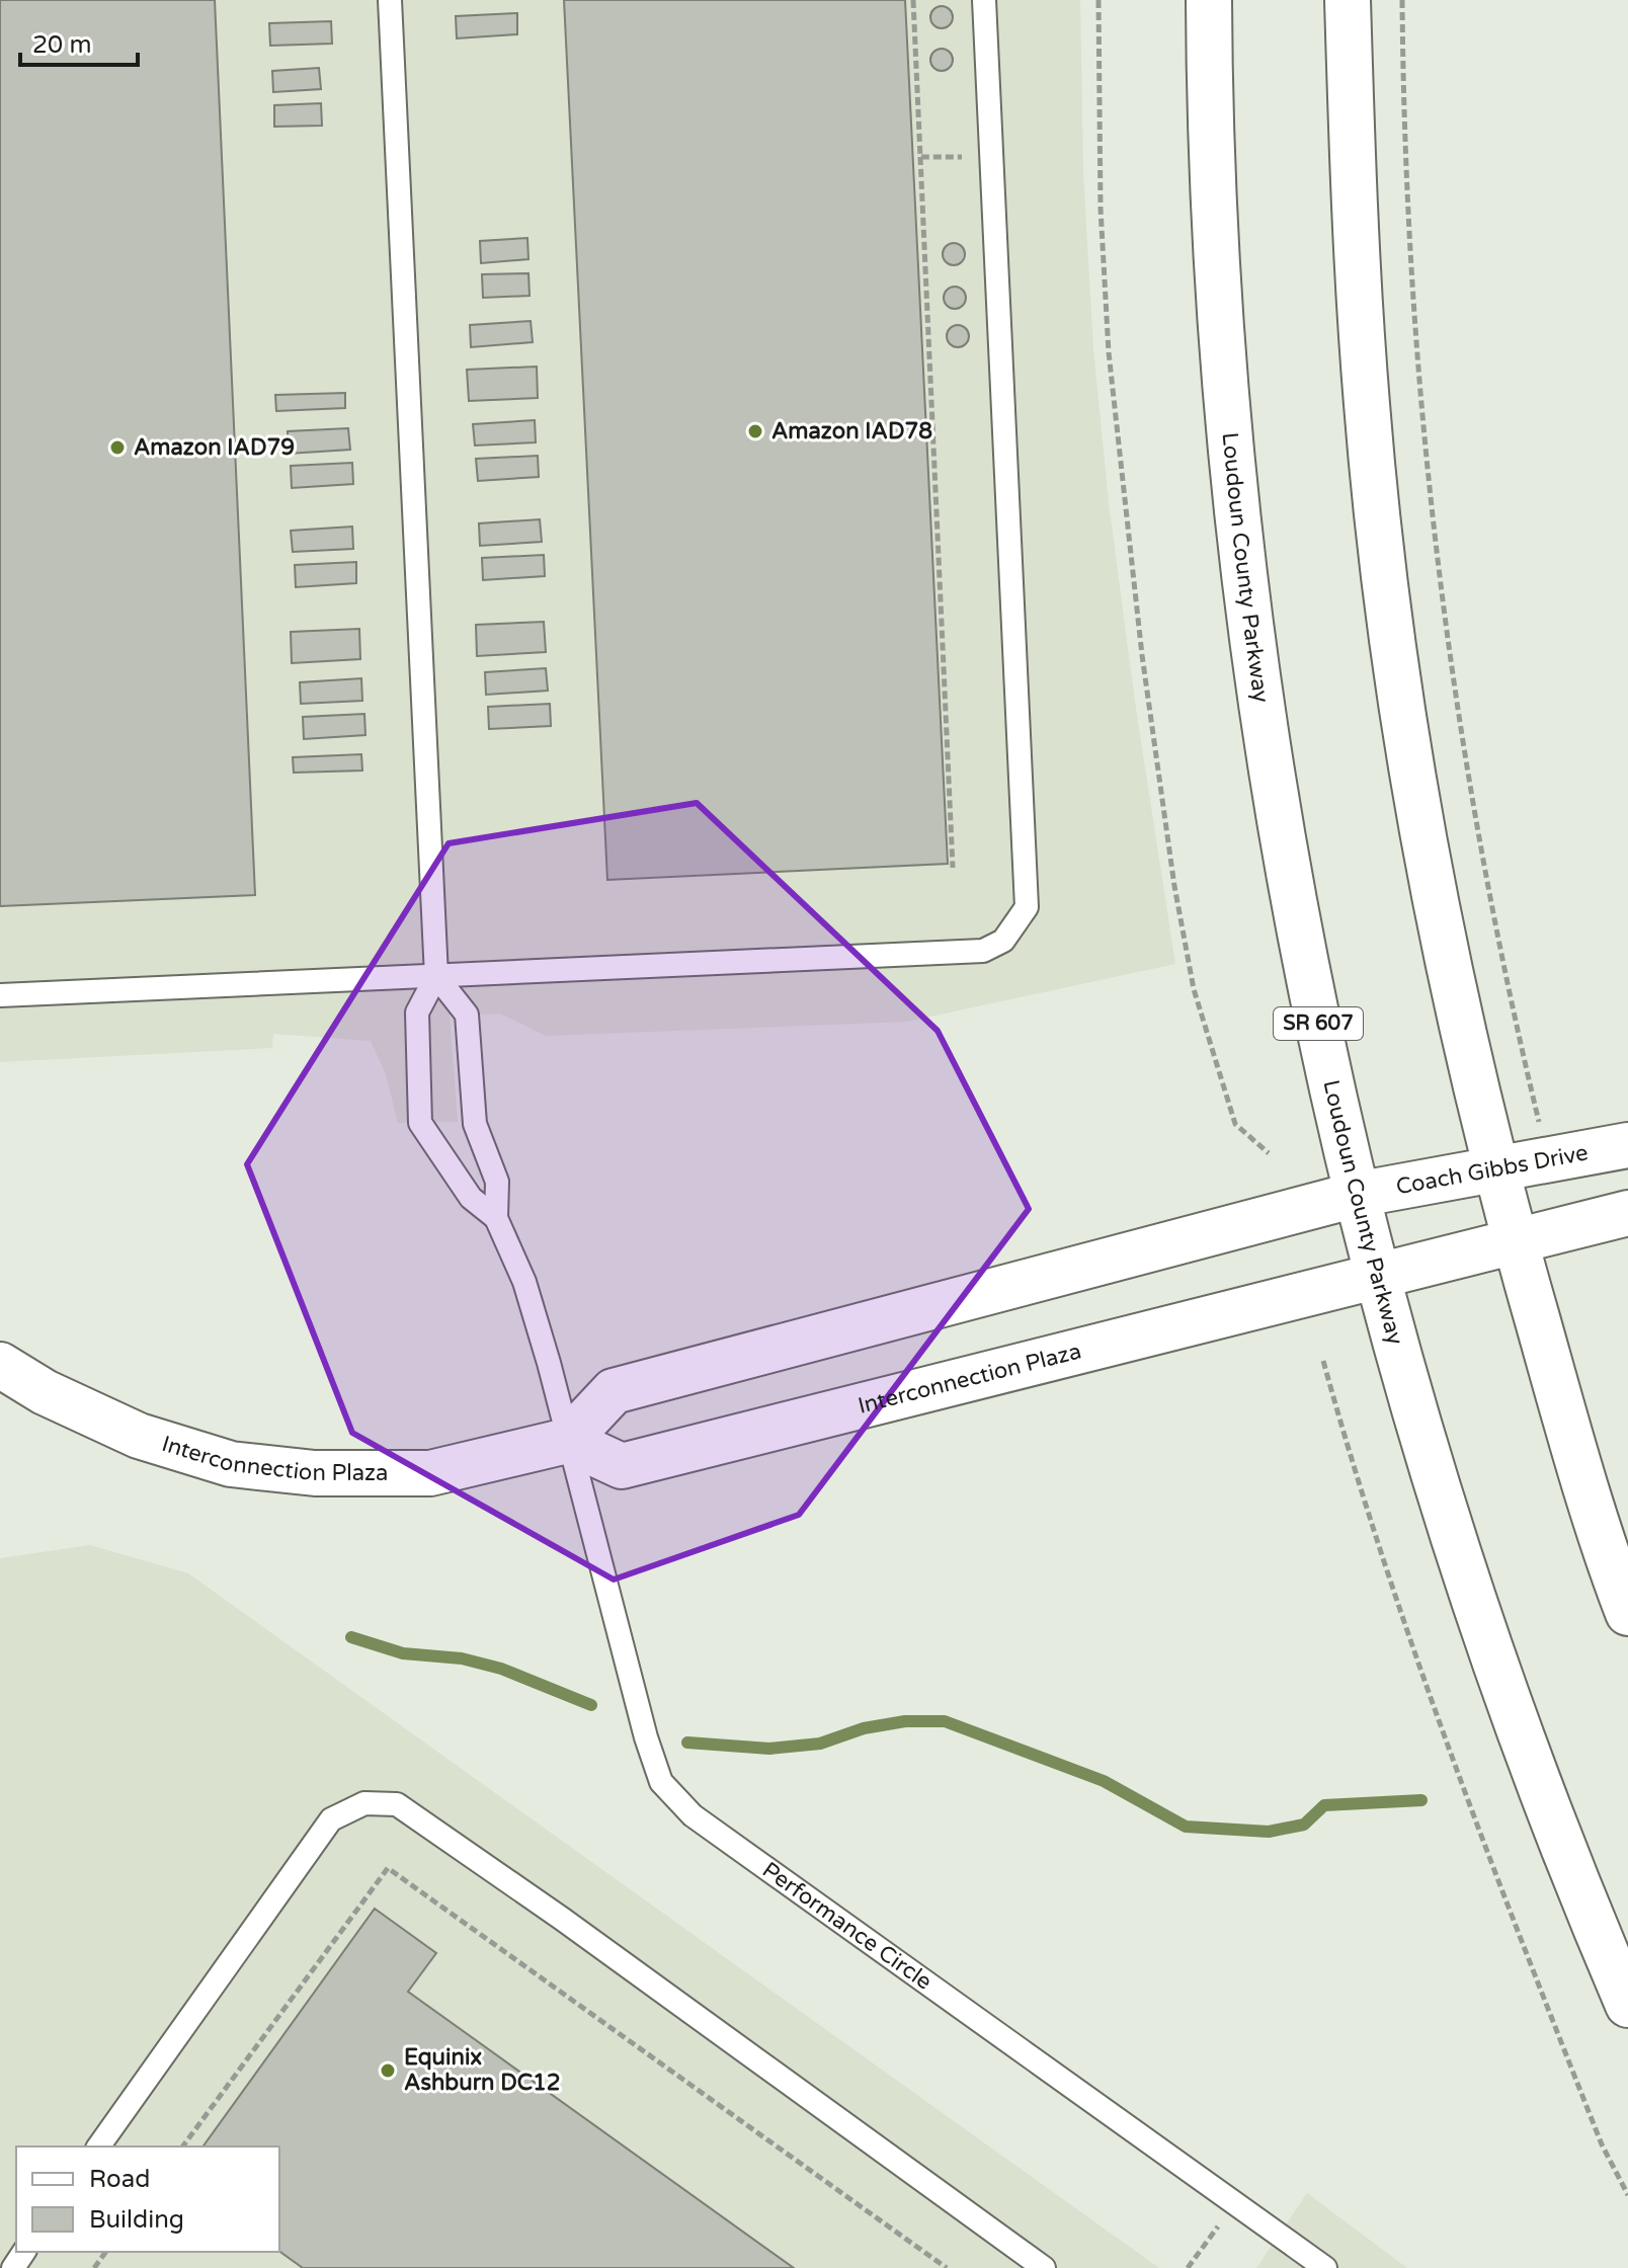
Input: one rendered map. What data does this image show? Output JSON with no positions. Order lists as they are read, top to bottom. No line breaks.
{"streets":{"main road":["Loudoun County Parkway","SR 607","Coach Gibbs Drive","Interconnection Plaza"],"lane":["Performance Circle"]},"crossings":[["Loudoun County Parkway","Coach Gibbs Drive"],["Loudoun County Parkway","Interconnection Plaza"],["Interconnection Plaza","Performance Circle"]],"places":["Amazon IAD78","Amazon IAD79","Equinix Ashburn DC12"],"legend":["Road","Building"],"scale_bar":"20 m"}
